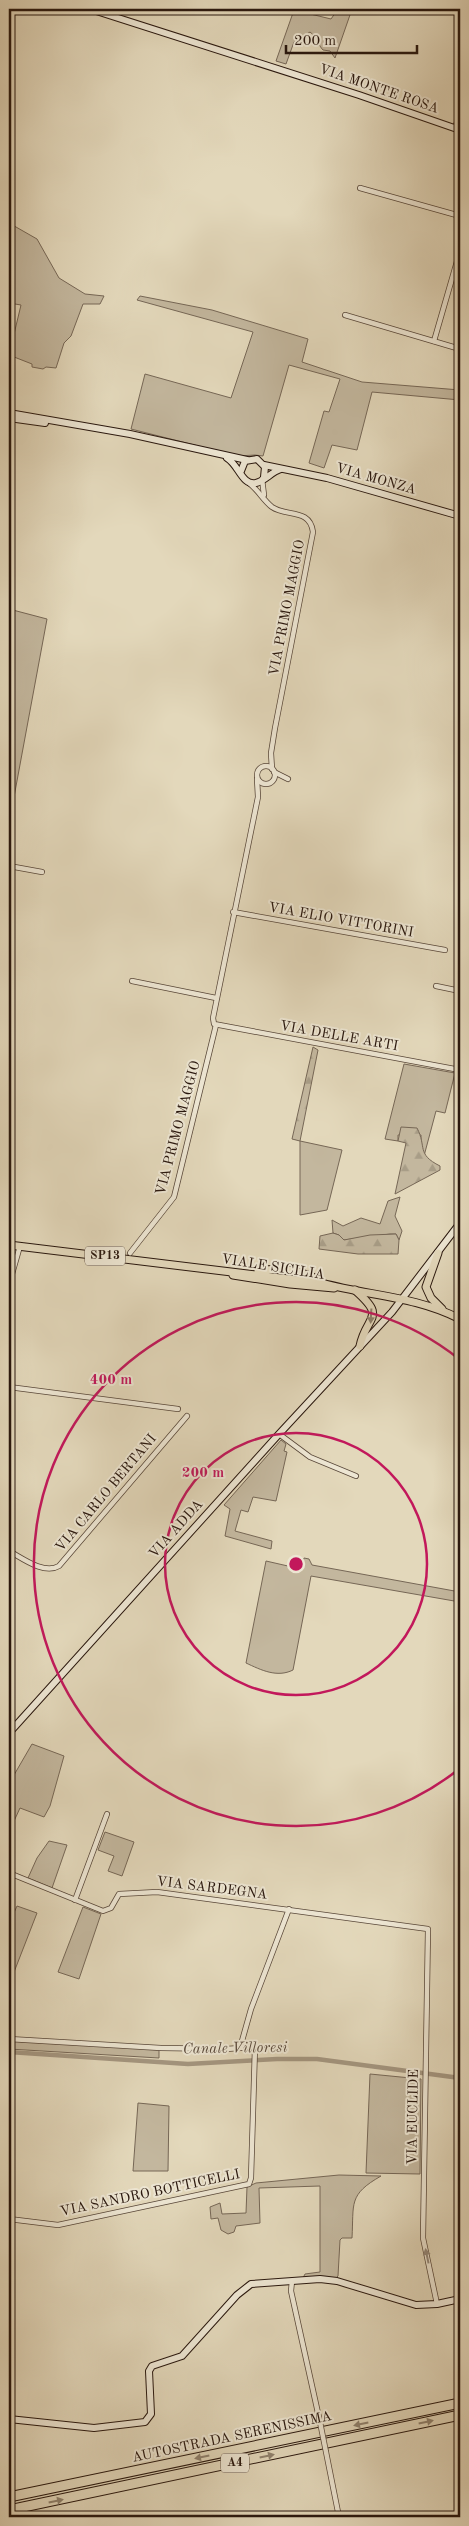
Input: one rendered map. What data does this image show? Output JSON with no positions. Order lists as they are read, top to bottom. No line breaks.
{"streets":{"highway":["AUTOSTRADA SERENISSIMA","A4"],"main road":["VIA MONTE ROSA","VIA MONZA","SP13","VIALE SICILIA","VIA ADDA"],"street":["VIA PRIMO MAGGIO","VIA ELIO VITTORINI","VIA DELLE ARTI","VIA CARLO BERTANI","VIA SARDEGNA","VIA EUCLIDE","VIA SANDRO BOTTICELLI"]},"crossings":[["VIA MONZA","VIA PRIMO MAGGIO"],["VIA PRIMO MAGGIO","VIA ELIO VITTORINI"],["VIA PRIMO MAGGIO","VIA DELLE ARTI"],["SP13","VIALE SICILIA"],["SP13","VIA ADDA"],["VIALE SICILIA","VIA ADDA"],["VIA SARDEGNA","VIA EUCLIDE"]],"one_way":["VIA EUCLIDE"],"water":["Canale Villoresi"],"scale_bar":"200 m","rings":["400 m","200 m"]}
